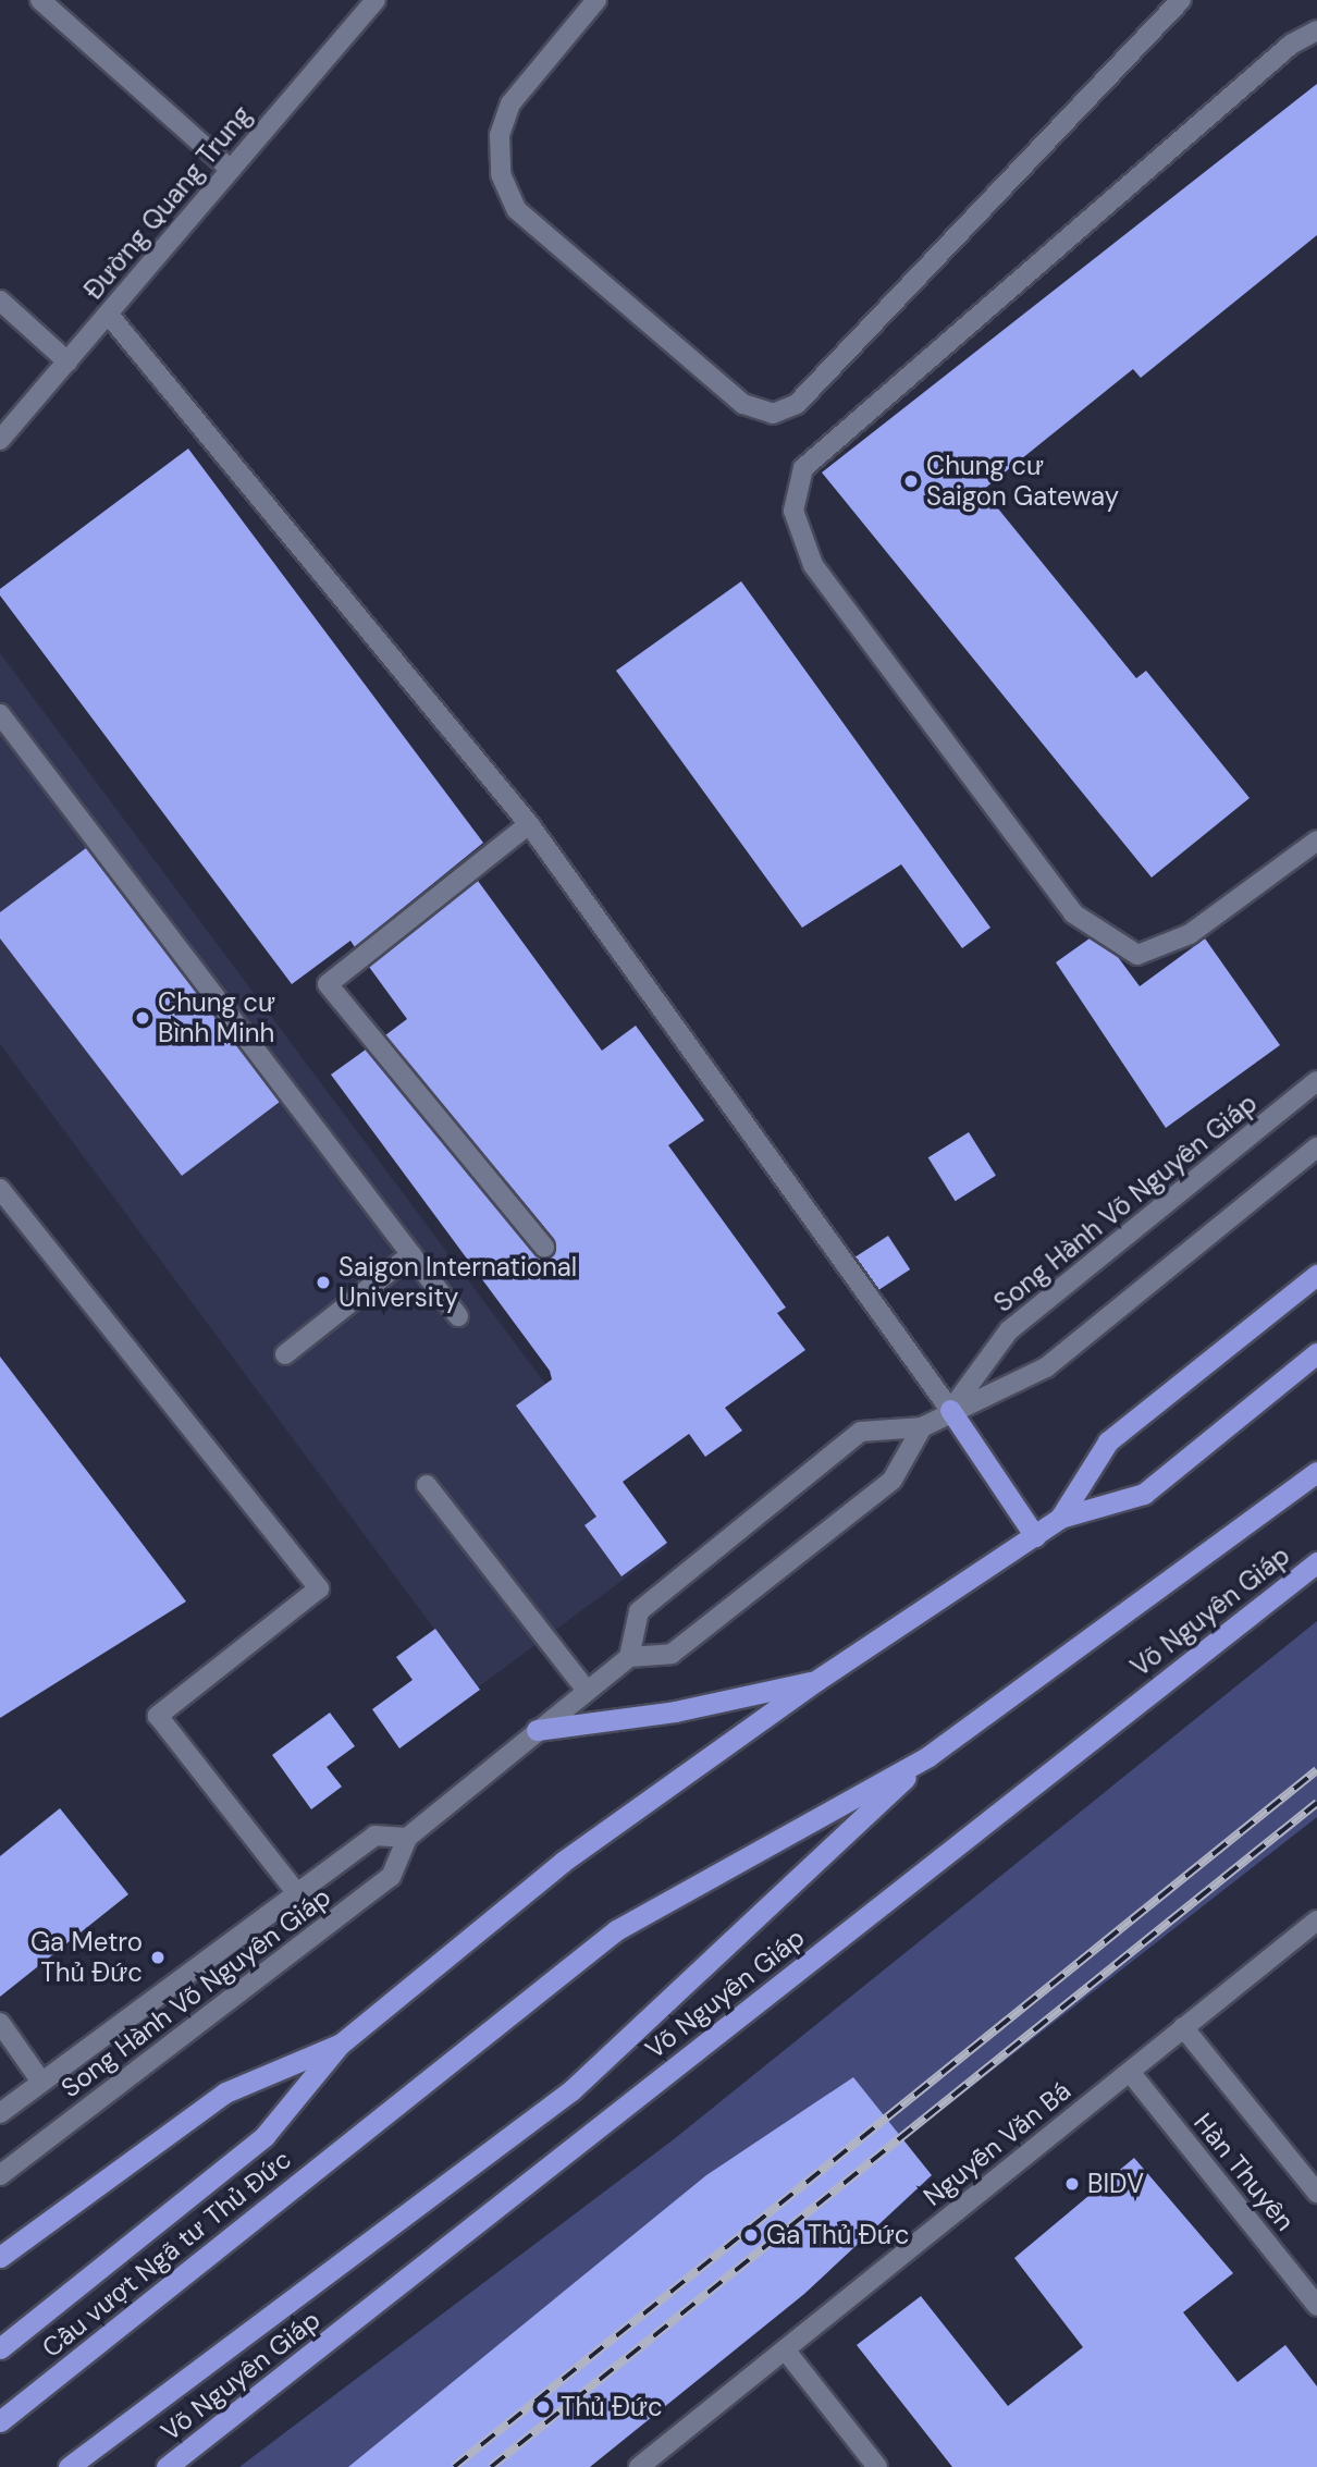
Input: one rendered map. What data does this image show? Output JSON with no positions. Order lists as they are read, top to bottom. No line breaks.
{"streets":{"highway":["Võ Nguyên Giáp","Cầu vượt Ngã tư Thủ Đức"],"main road":["Đường Quang Trung","Song Hành Võ Nguyên Giáp","Nguyễn Văn Bá","Hàn Thuyên"]},"crossings":[["Võ Nguyên Giáp","Cầu vượt Ngã tư Thủ Đức"],["Nguyễn Văn Bá","Hàn Thuyên"]],"places":["Chung cư Saigon Gateway","Chung cư Bình Minh","Saigon International University","Ga Metro Thủ Đức","BIDV","Ga Thủ Đức","Thủ Đức"]}
